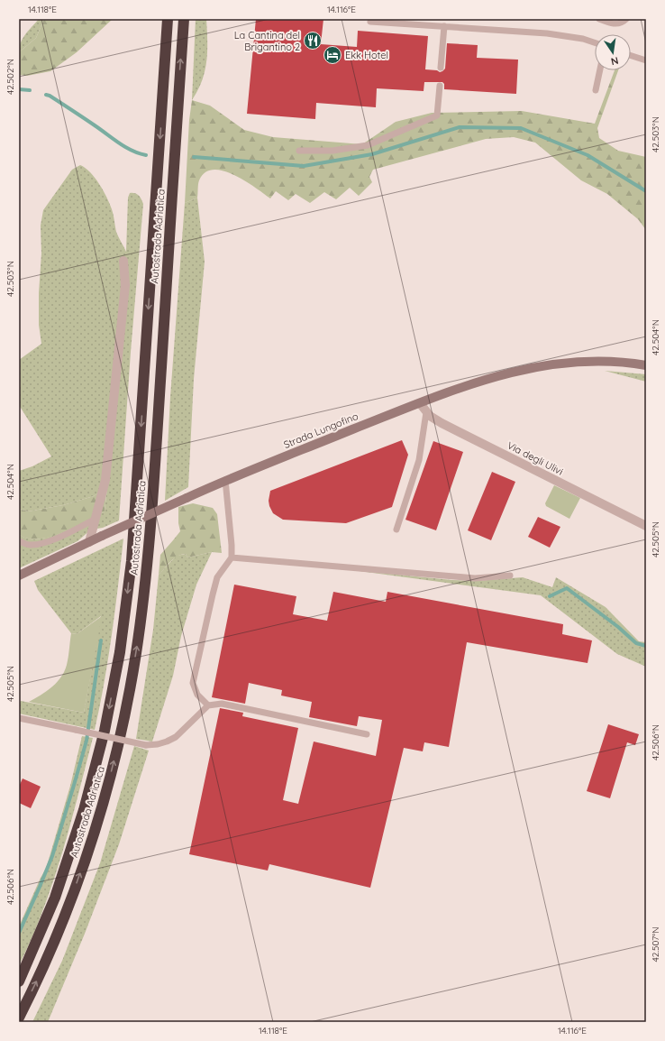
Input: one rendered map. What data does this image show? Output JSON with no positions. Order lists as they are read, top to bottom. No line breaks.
{"streets":{"highway":["Autostrada Adriatica"],"main road":["Strada Lungofino"],"street":["Via degli Ulivi"]},"crossings":[["Strada Lungofino","Via degli Ulivi"]],"places":{"restaurant":["La Cantina del Brigantino 2"],"hotel":["Ekk Hotel"]},"north":"bottom","coordinates":["14.118°E","14.116°E","42.502°N","42.503°N","42.504°N","42.505°N","42.506°N","42.507°N"]}
